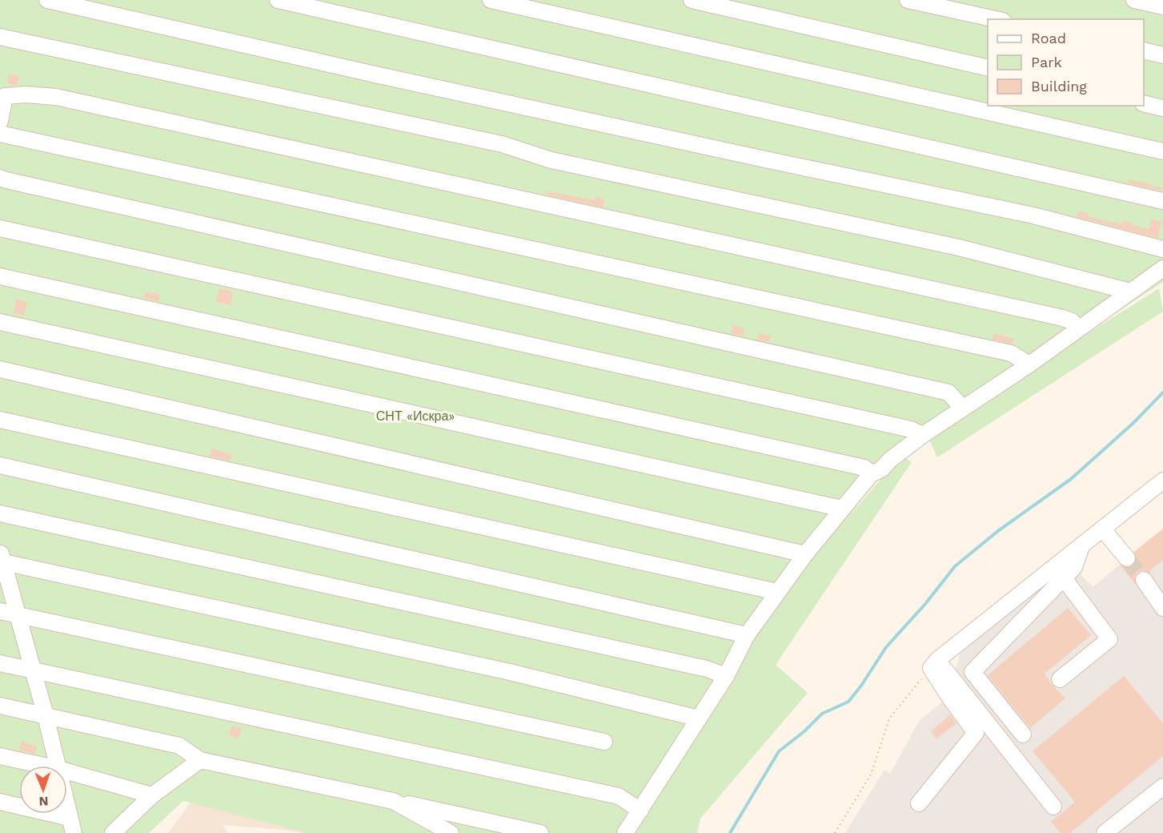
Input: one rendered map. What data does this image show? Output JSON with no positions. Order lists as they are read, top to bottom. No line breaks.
{"parks":["СНТ «Искра»"],"legend":["Road","Park","Building"],"north":"bottom"}
